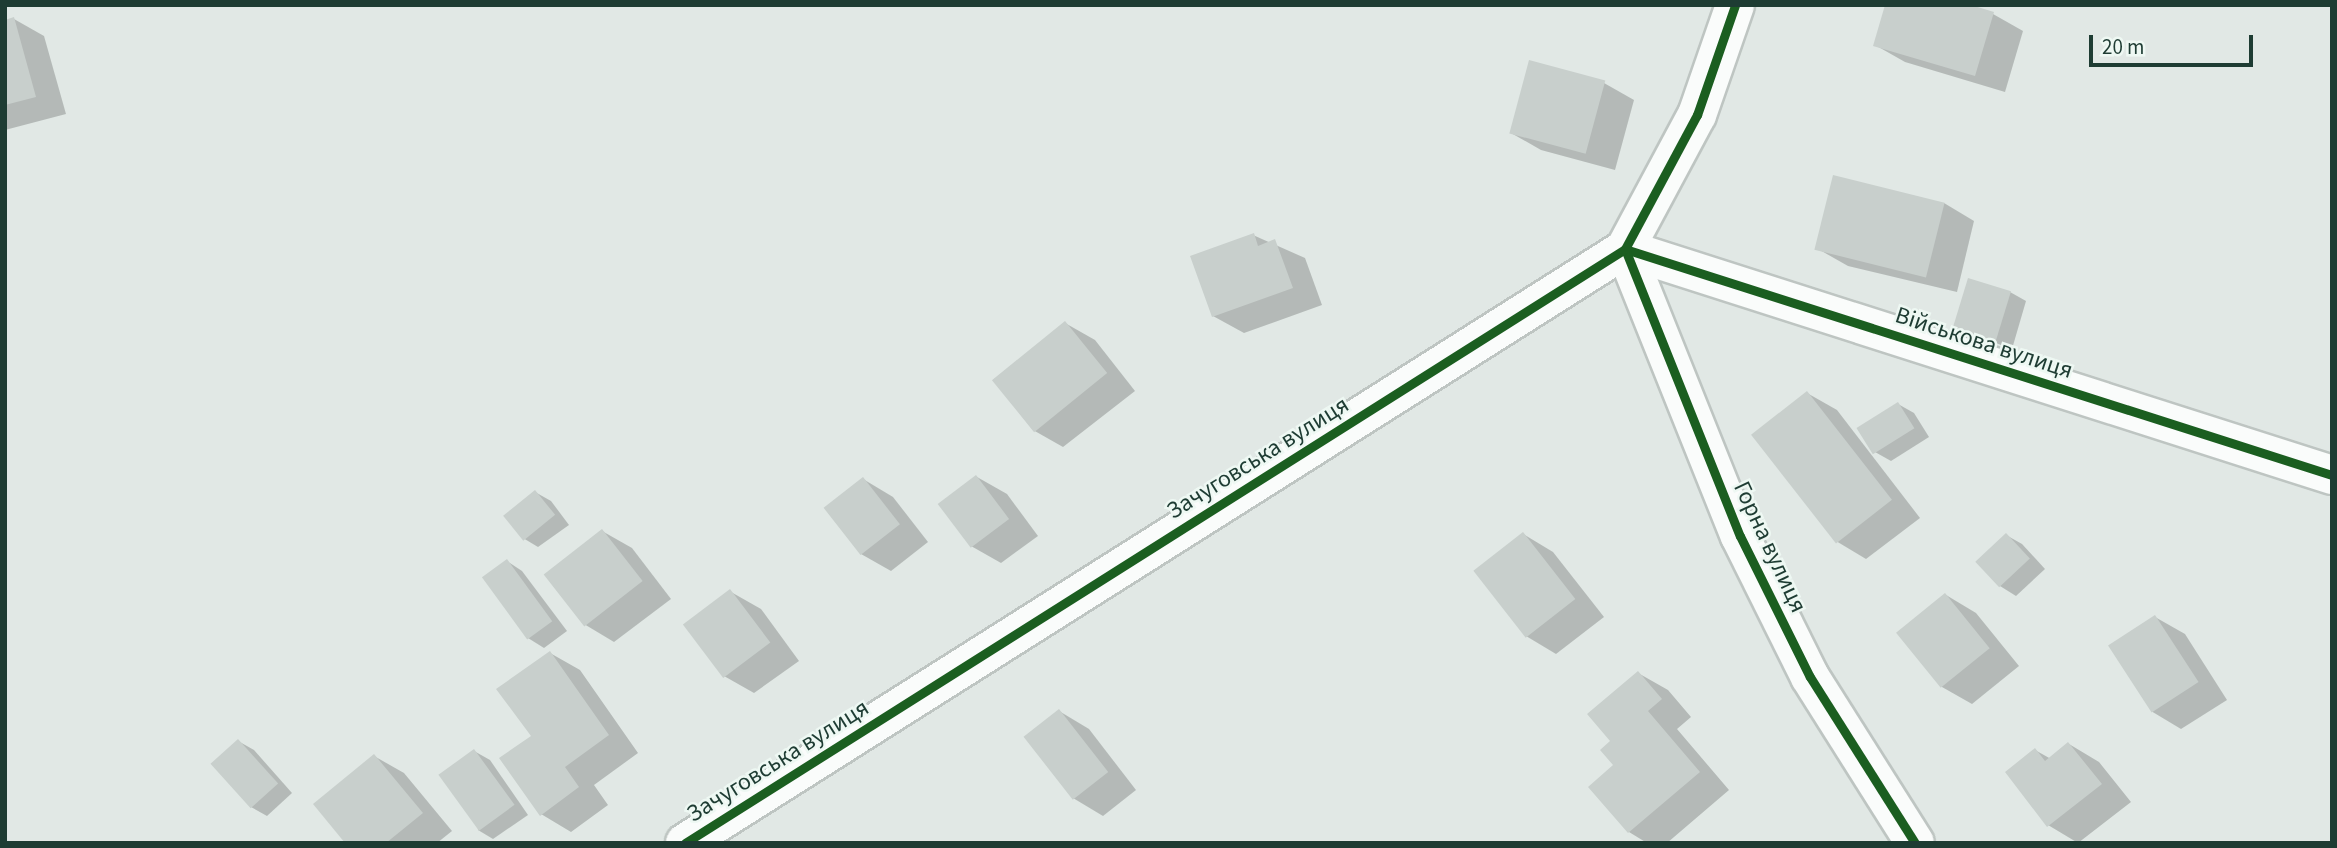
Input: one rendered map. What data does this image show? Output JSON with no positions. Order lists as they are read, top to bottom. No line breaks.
{"streets":{"street":["Військова вулиця","Зачуговська вулиця","Горна вулиця"]},"crossings":[["Військова вулиця","Зачуговська вулиця"],["Військова вулиця","Горна вулиця"],["Зачуговська вулиця","Горна вулиця"]],"scale_bar":"20 m"}
